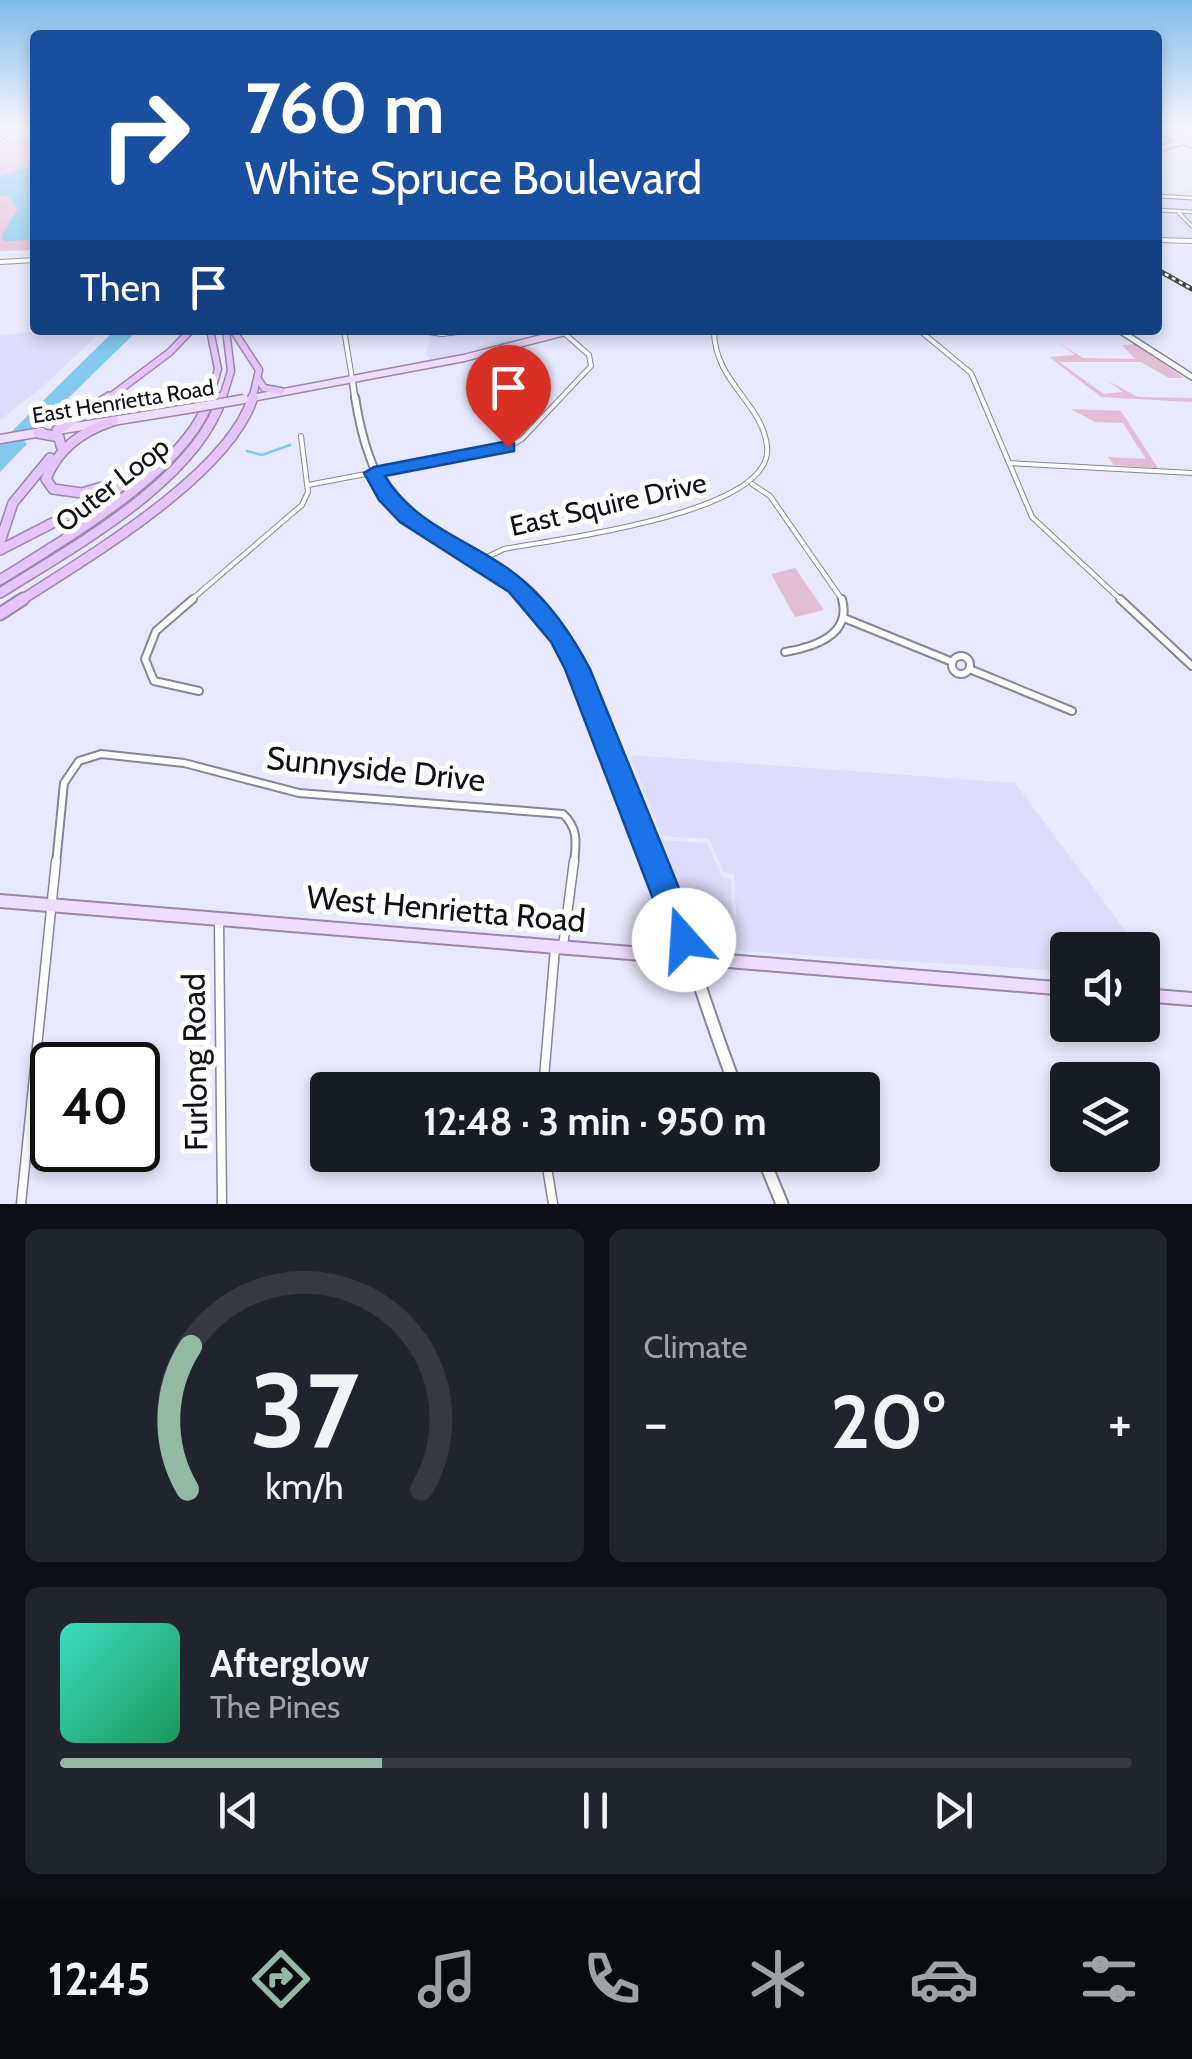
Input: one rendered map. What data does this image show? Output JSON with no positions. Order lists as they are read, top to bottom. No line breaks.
{"streets":{"highway":["Outer Loop"],"main road":["East Henrietta Road","West Henrietta Road"],"street":["East Squire Drive","Sunnyside Drive","Furlong Road"]},"crossings":[["Sunnyside Drive","West Henrietta Road"],["West Henrietta Road","Furlong Road"]],"page":{"turn":["760 m","White Spruce Boulevard"],"then":"Then","limit":"40","trip":"12:48 · 3 min · 950 m","tile":"Climate","heat":["−","20°","+"],"song":["Afterglow","The Pines"],"tabs":"12:45","gauge":["37","km/h"]}}
